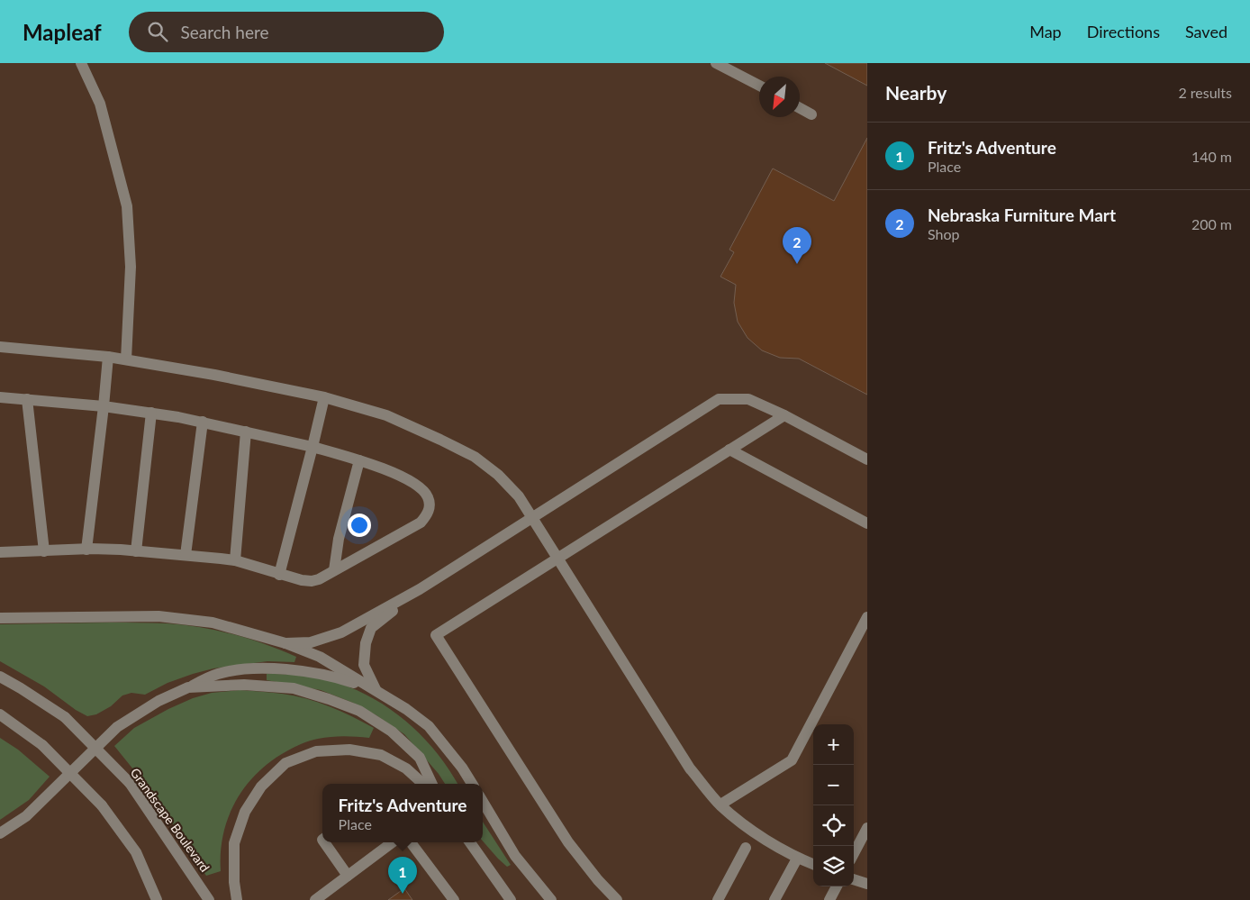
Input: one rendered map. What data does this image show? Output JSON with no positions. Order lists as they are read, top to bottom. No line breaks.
{"streets":{"street":["Grandscape Boulevard"]},"north":"bottom left","page":{"header":"Mapleaf","search":"Search here","nav":["Map","Directions","Saved"],"heading":["Nearby","2 results"],"list":[{"mark":"1","name":"Fritz's Adventure","note":"Place","value":"140 m"},{"mark":"2","name":"Nebraska Furniture Mart","note":"Shop","value":"200 m"}],"pins":["2","1"],"map_buttons":["+","−"],"popup":["Fritz's Adventure","Place"]}}
